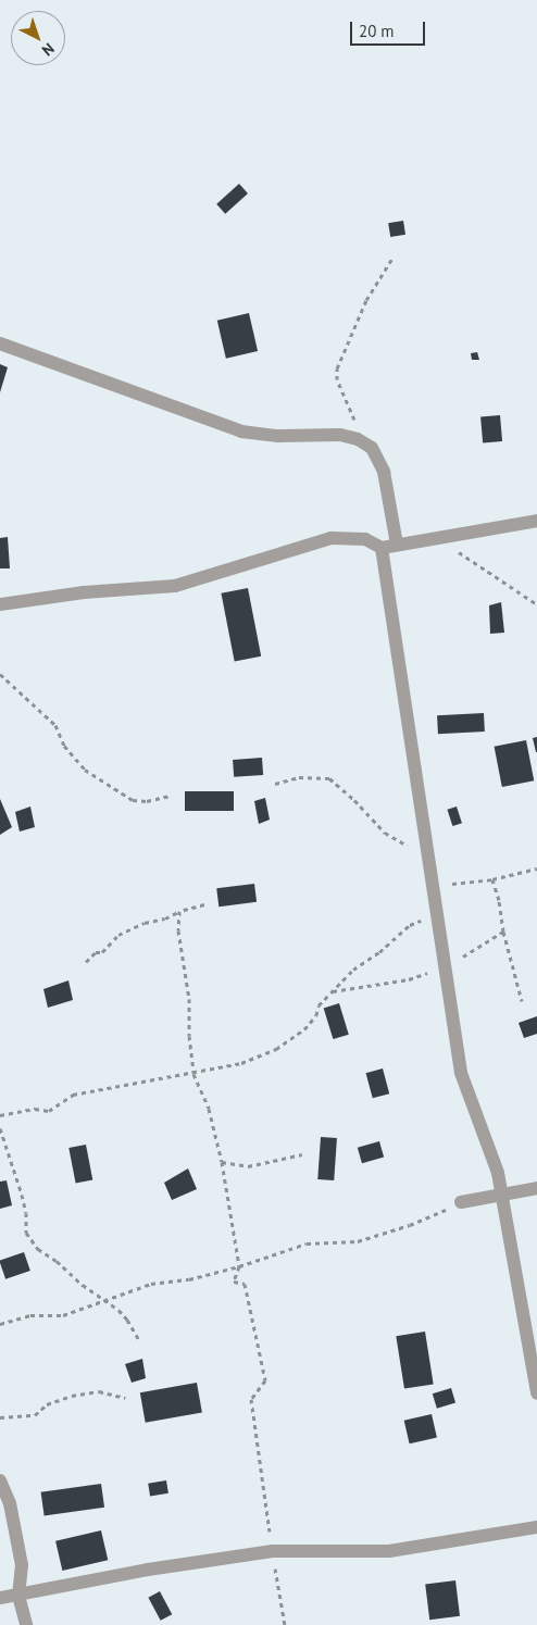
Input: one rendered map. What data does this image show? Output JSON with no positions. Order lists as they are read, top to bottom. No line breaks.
{"scale_bar":"20 m","north":"bottom right"}
